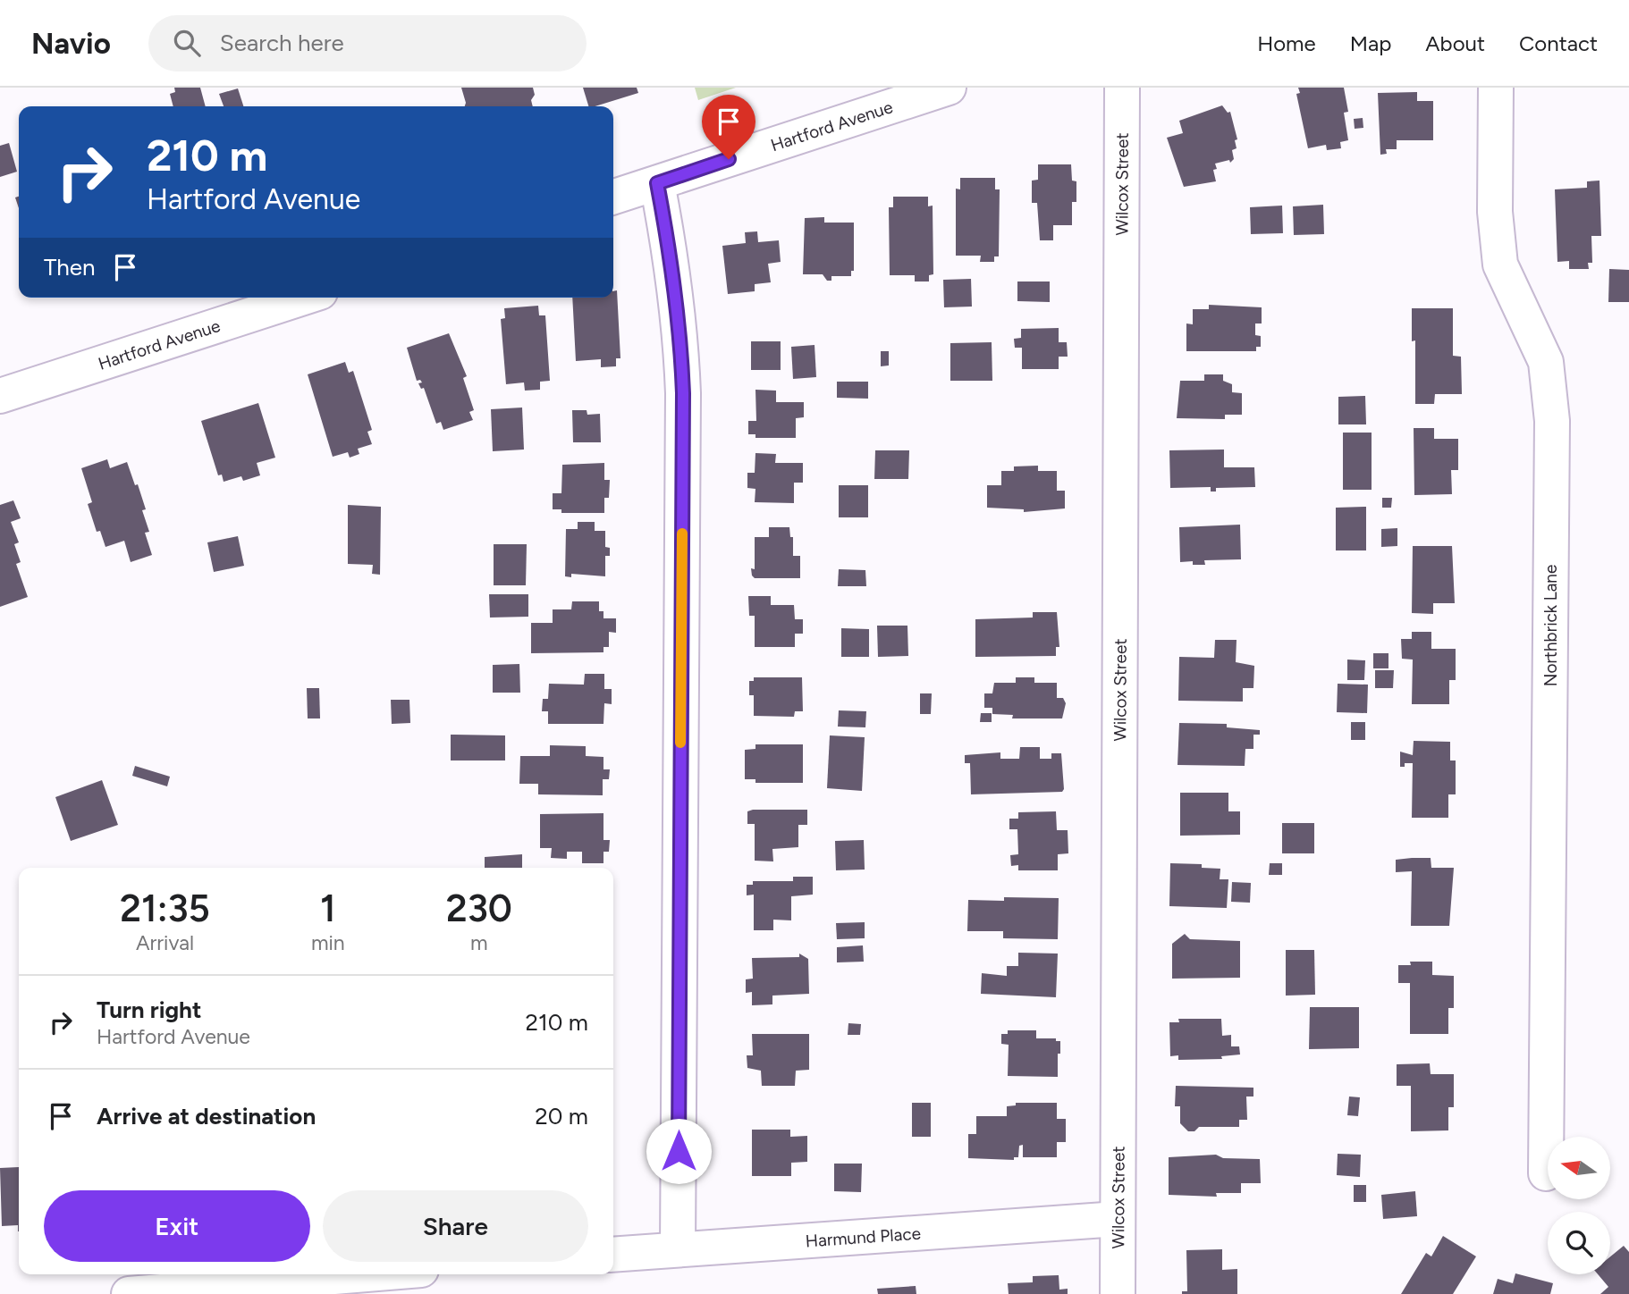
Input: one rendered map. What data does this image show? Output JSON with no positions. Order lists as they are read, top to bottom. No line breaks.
{"streets":{"street":["Hartford Avenue","Wilcox Street","Northbrick Lane","Harmund Place"]},"crossings":[["Wilcox Street","Harmund Place"]],"north":"left","page":{"header":"Navio","search":"Search here","nav":["Home","Map","About","Contact"],"turn":["210 m","Hartford Avenue"],"then":"Then","eta":["21:35","Arrival","1","min","230","m"],"list":[{"name":"Turn right","note":"Hartford Avenue","value":"210 m"},{"name":"Arrive at destination","value":"20 m"}],"buttons":["Exit","Share"]}}
